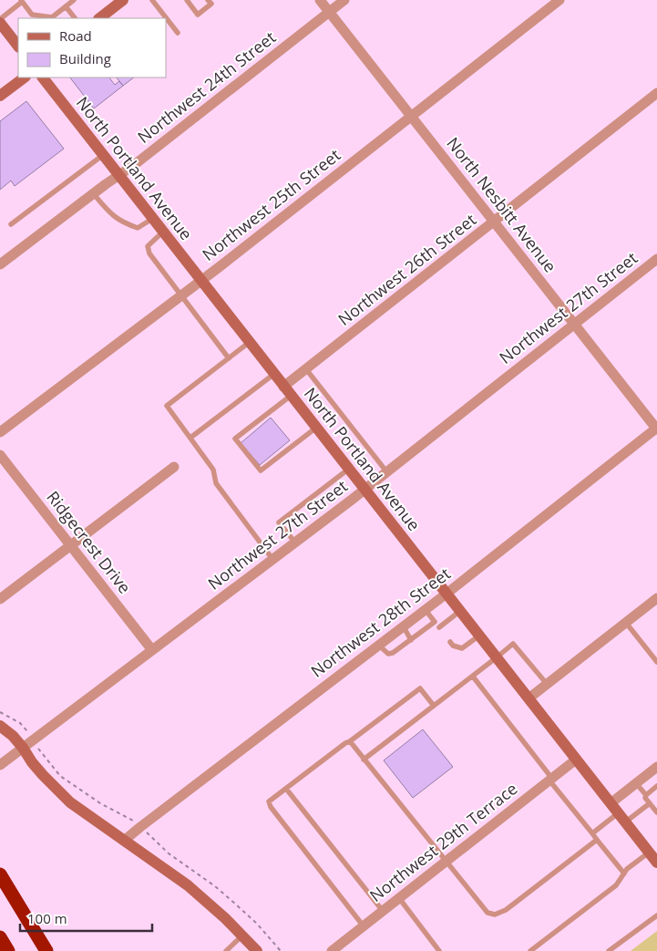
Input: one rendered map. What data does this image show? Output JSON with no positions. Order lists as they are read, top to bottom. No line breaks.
{"streets":{"main road":["North Portland Avenue"],"street":["Northwest 24th Street","Northwest 25th Street","North Nesbitt Avenue","Northwest 26th Street","Northwest 27th Street","Ridgecrest Drive","Northwest 28th Street","Northwest 29th Terrace"]},"crossings":[["Northwest 24th Street","North Portland Avenue"],["Northwest 24th Street","North Nesbitt Avenue"],["North Portland Avenue","Northwest 25th Street"],["North Portland Avenue","Northwest 26th Street"],["North Portland Avenue","Northwest 27th Street"],["North Portland Avenue","Northwest 28th Street"],["North Portland Avenue","Northwest 29th Terrace"],["Northwest 25th Street","North Nesbitt Avenue"],["North Nesbitt Avenue","Northwest 26th Street"],["North Nesbitt Avenue","Northwest 27th Street"],["North Nesbitt Avenue","Northwest 28th Street"],["Northwest 27th Street","Ridgecrest Drive"]],"legend":["Road","Building"],"scale_bar":"100 m"}
